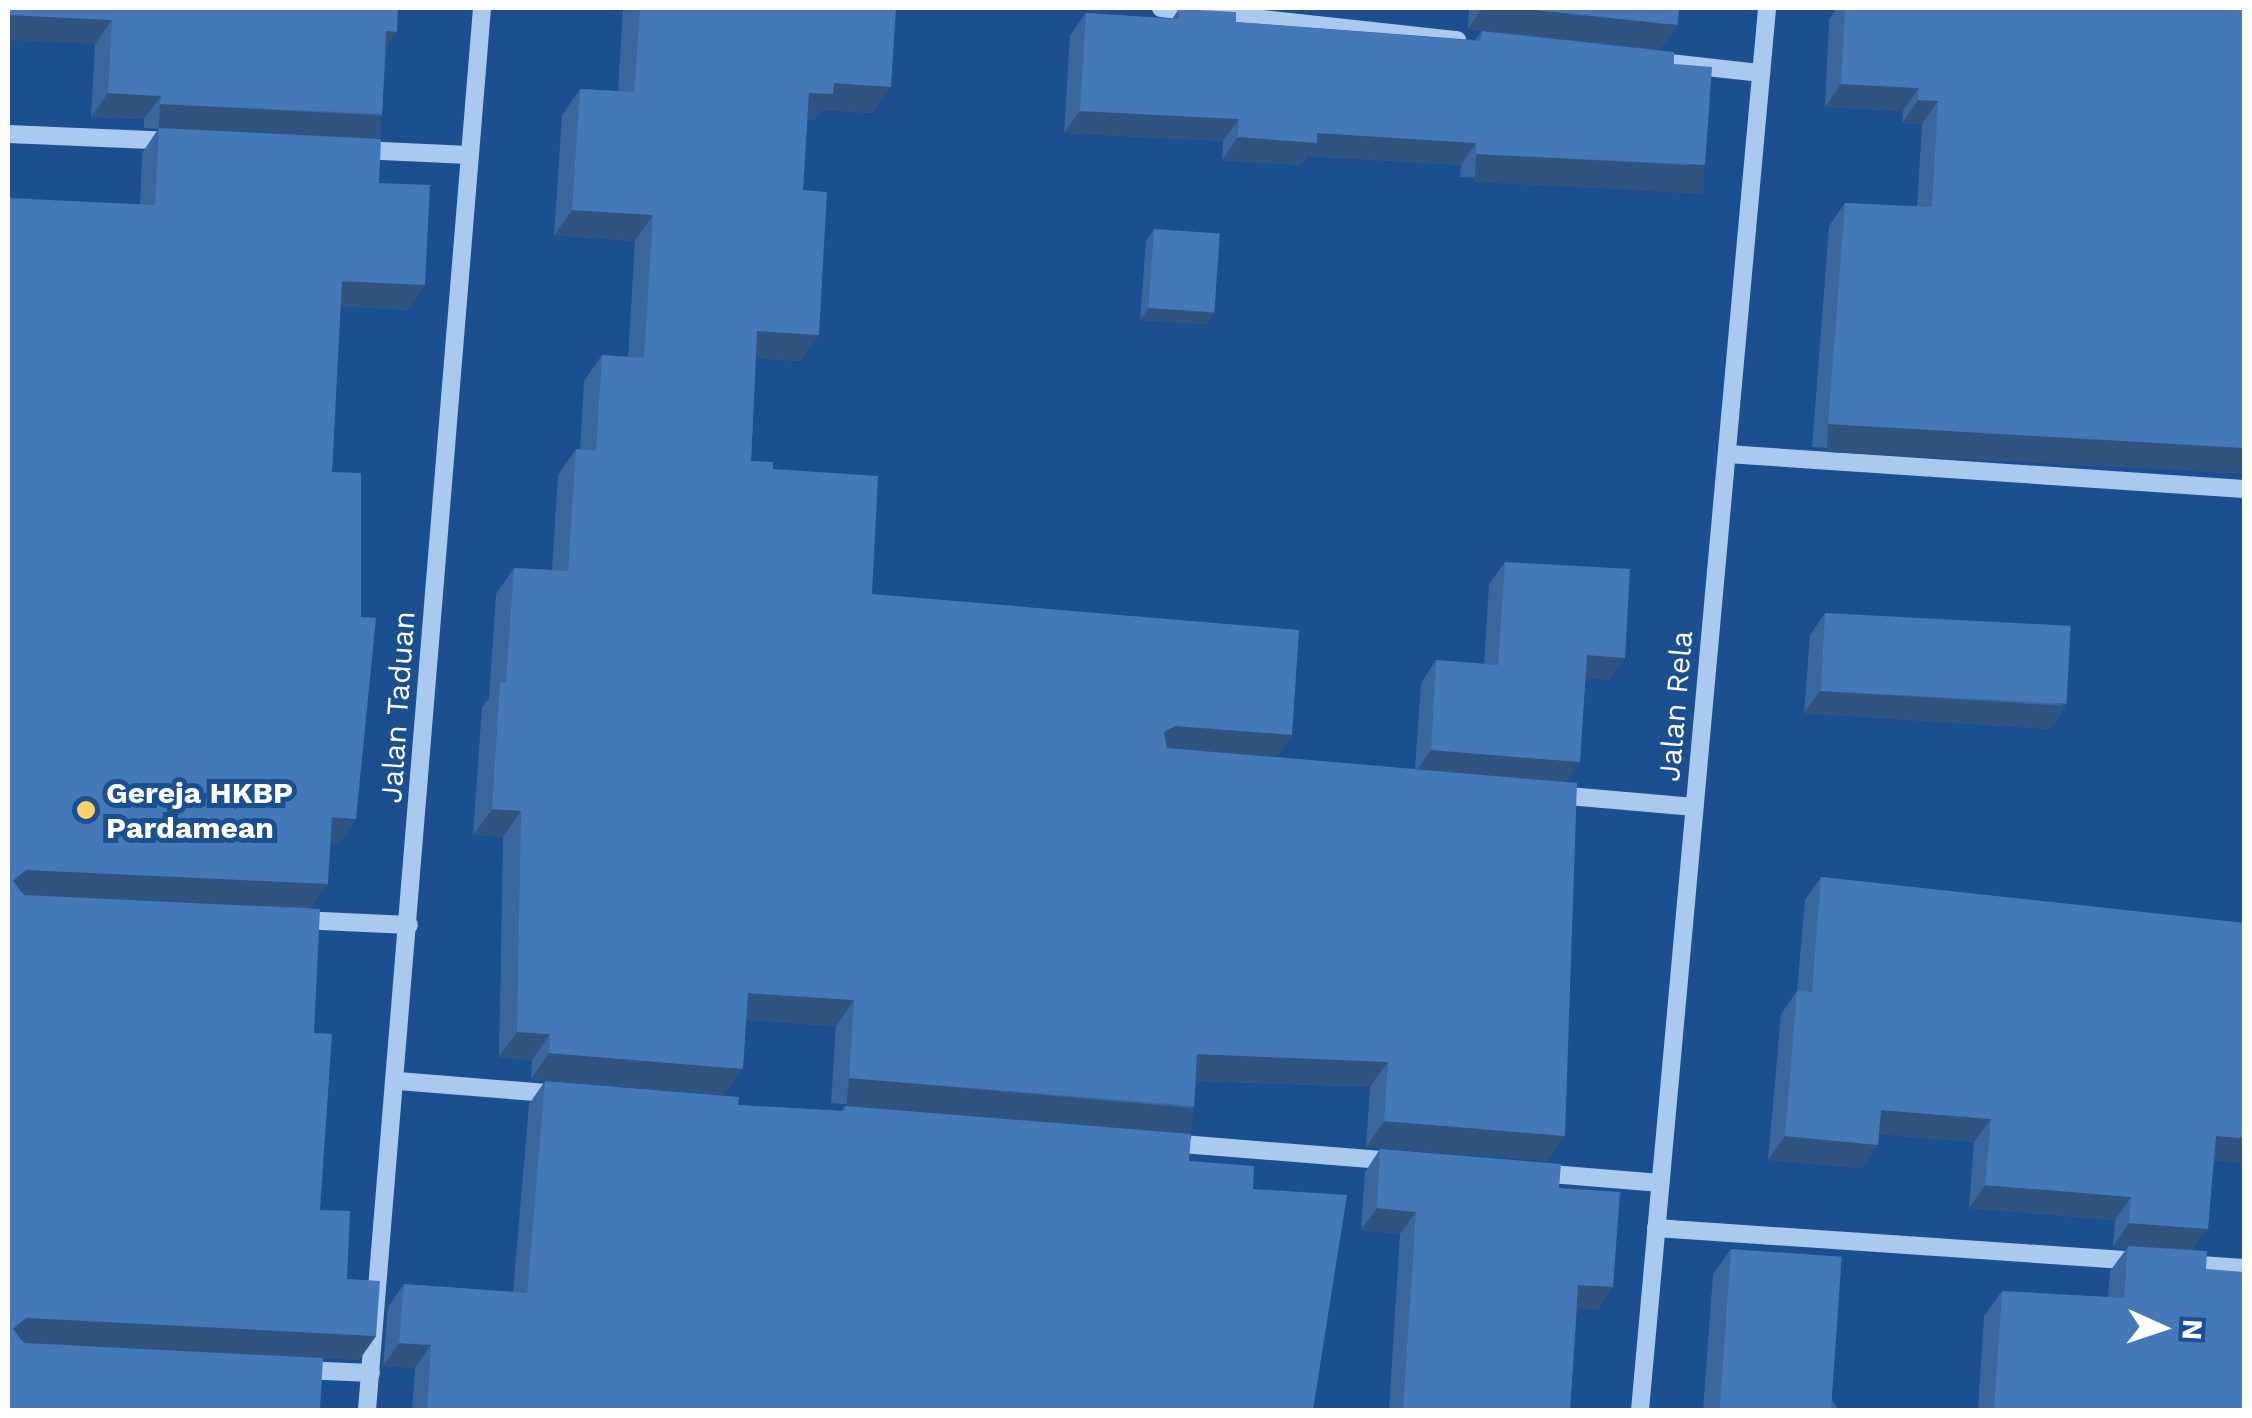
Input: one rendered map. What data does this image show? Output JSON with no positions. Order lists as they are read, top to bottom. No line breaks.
{"streets":{"street":["Jalan Rela","Jalan Taduan"]},"places":["Gereja HKBP Pardamean"],"north":"right"}
